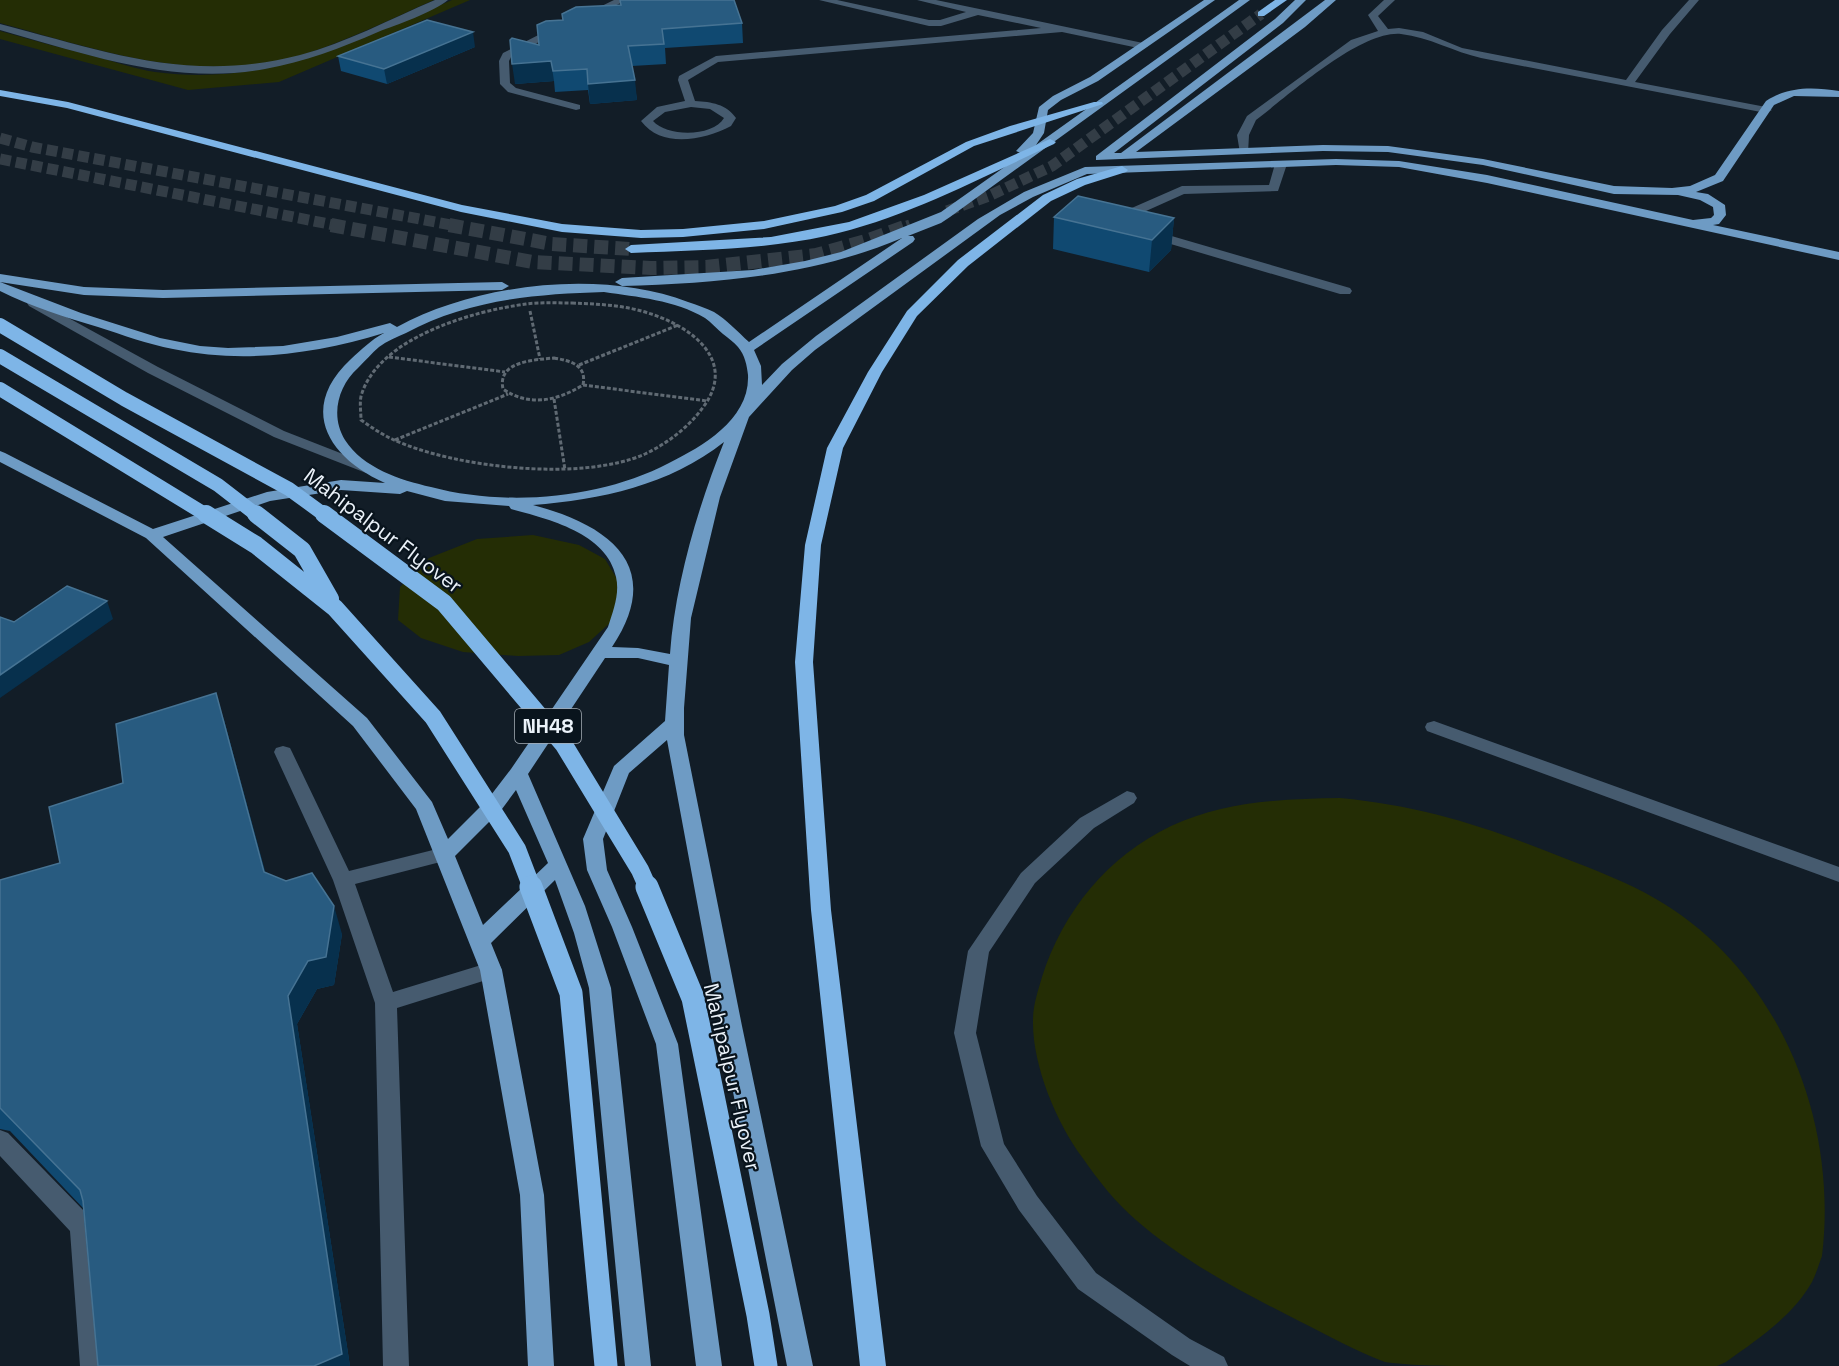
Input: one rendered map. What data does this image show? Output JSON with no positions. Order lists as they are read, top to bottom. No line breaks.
{"streets":{"highway":["Mahipalpur Flyover","NH48"]}}
